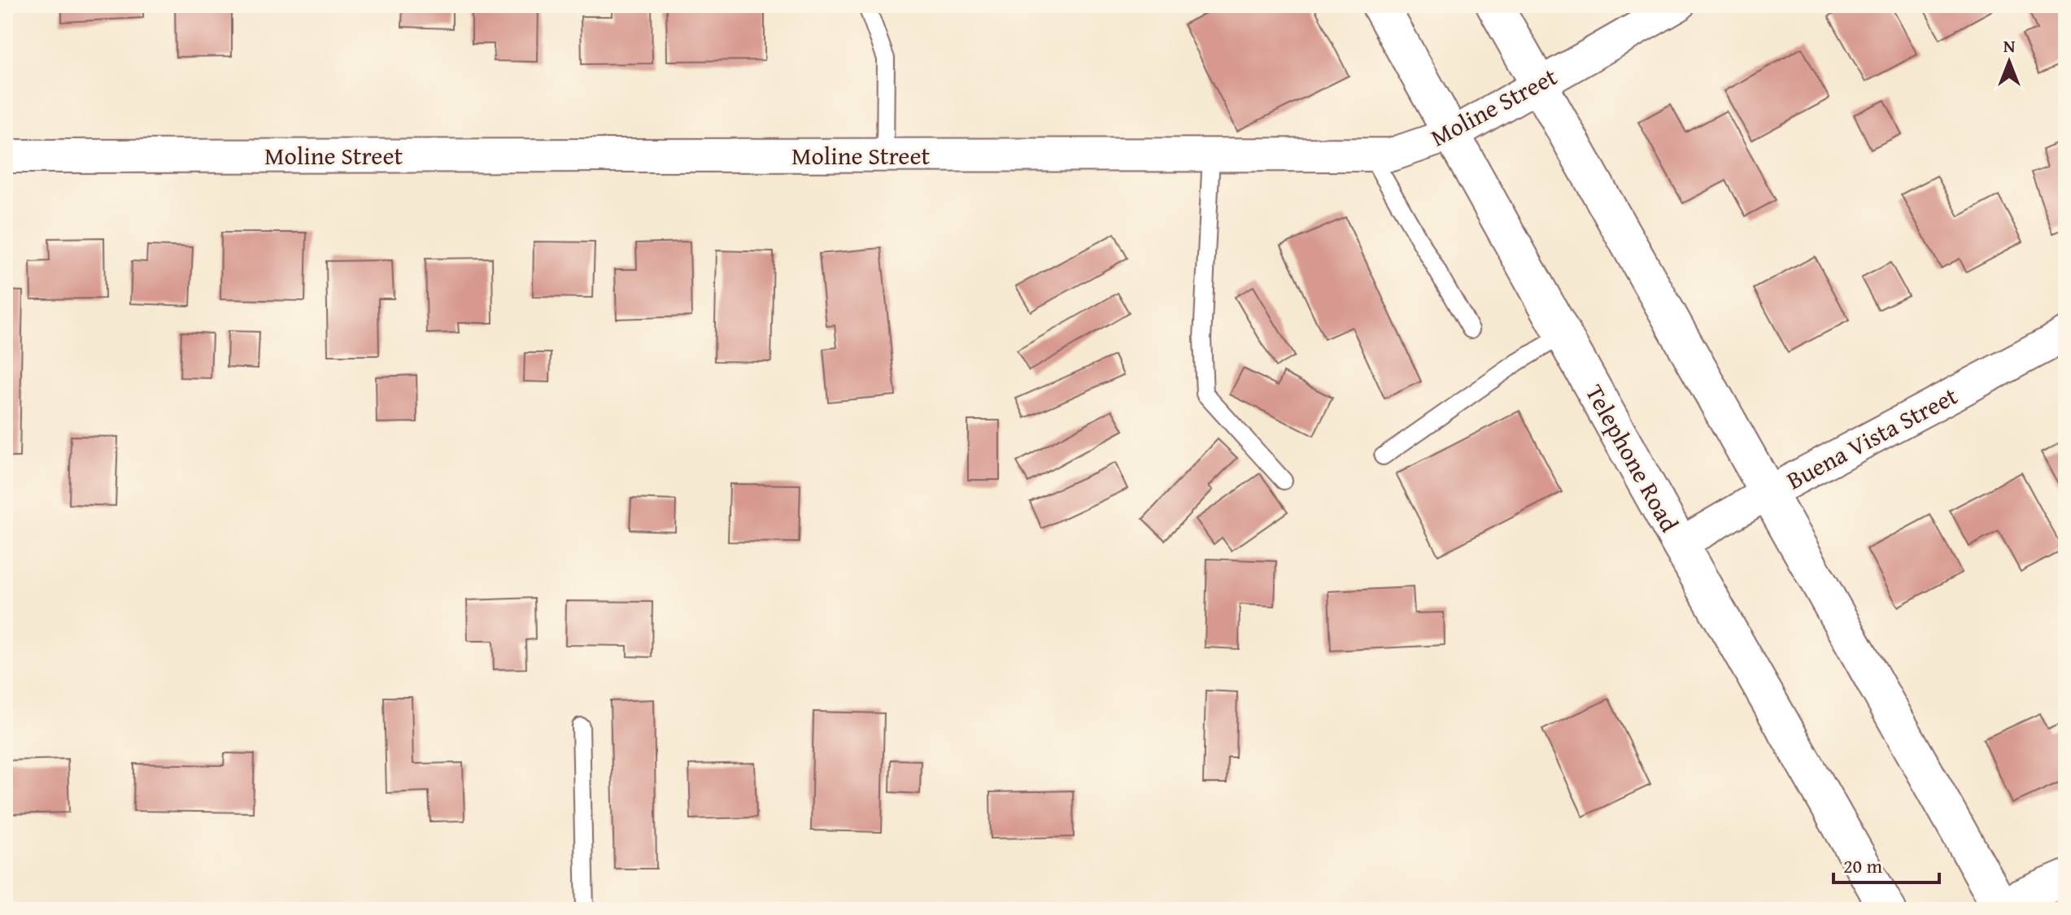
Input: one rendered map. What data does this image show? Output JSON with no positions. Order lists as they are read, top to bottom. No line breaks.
{"streets":{"main road":["Telephone Road"],"street":["Moline Street","Buena Vista Street"]},"crossings":[["Moline Street","Telephone Road"],["Buena Vista Street","Telephone Road"]],"scale_bar":"20 m","north":"top"}
